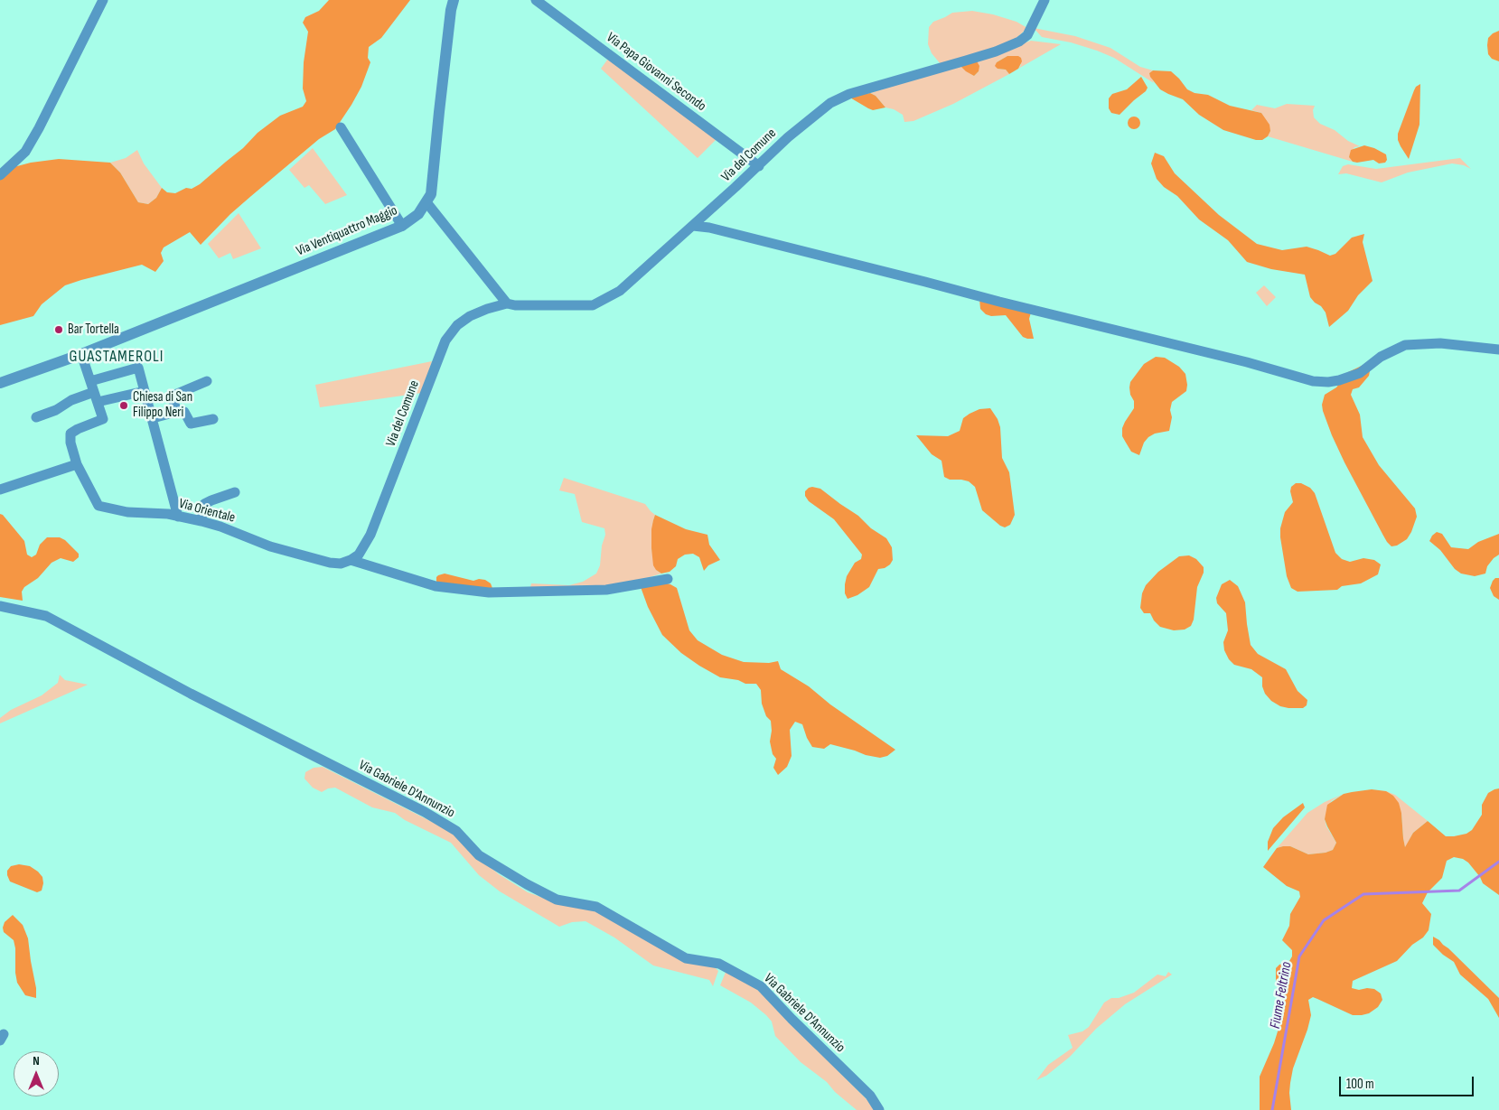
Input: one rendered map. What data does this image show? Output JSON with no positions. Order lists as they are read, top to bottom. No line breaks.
{"streets":{"street":["Via Papa Giovanni Secondo","Via del Comune","Via Ventiquattro Maggio","Via Orientale","Via Gabriele D'Annunzio"]},"crossings":[["Via Papa Giovanni Secondo","Via del Comune"],["Via del Comune","Via Orientale"]],"districts":["GUASTAMEROLI"],"water":["Fiume Feltrino"],"places":["Bar Tortella","Chiesa di San Filippo Neri"],"scale_bar":"100 m","north":"top"}
